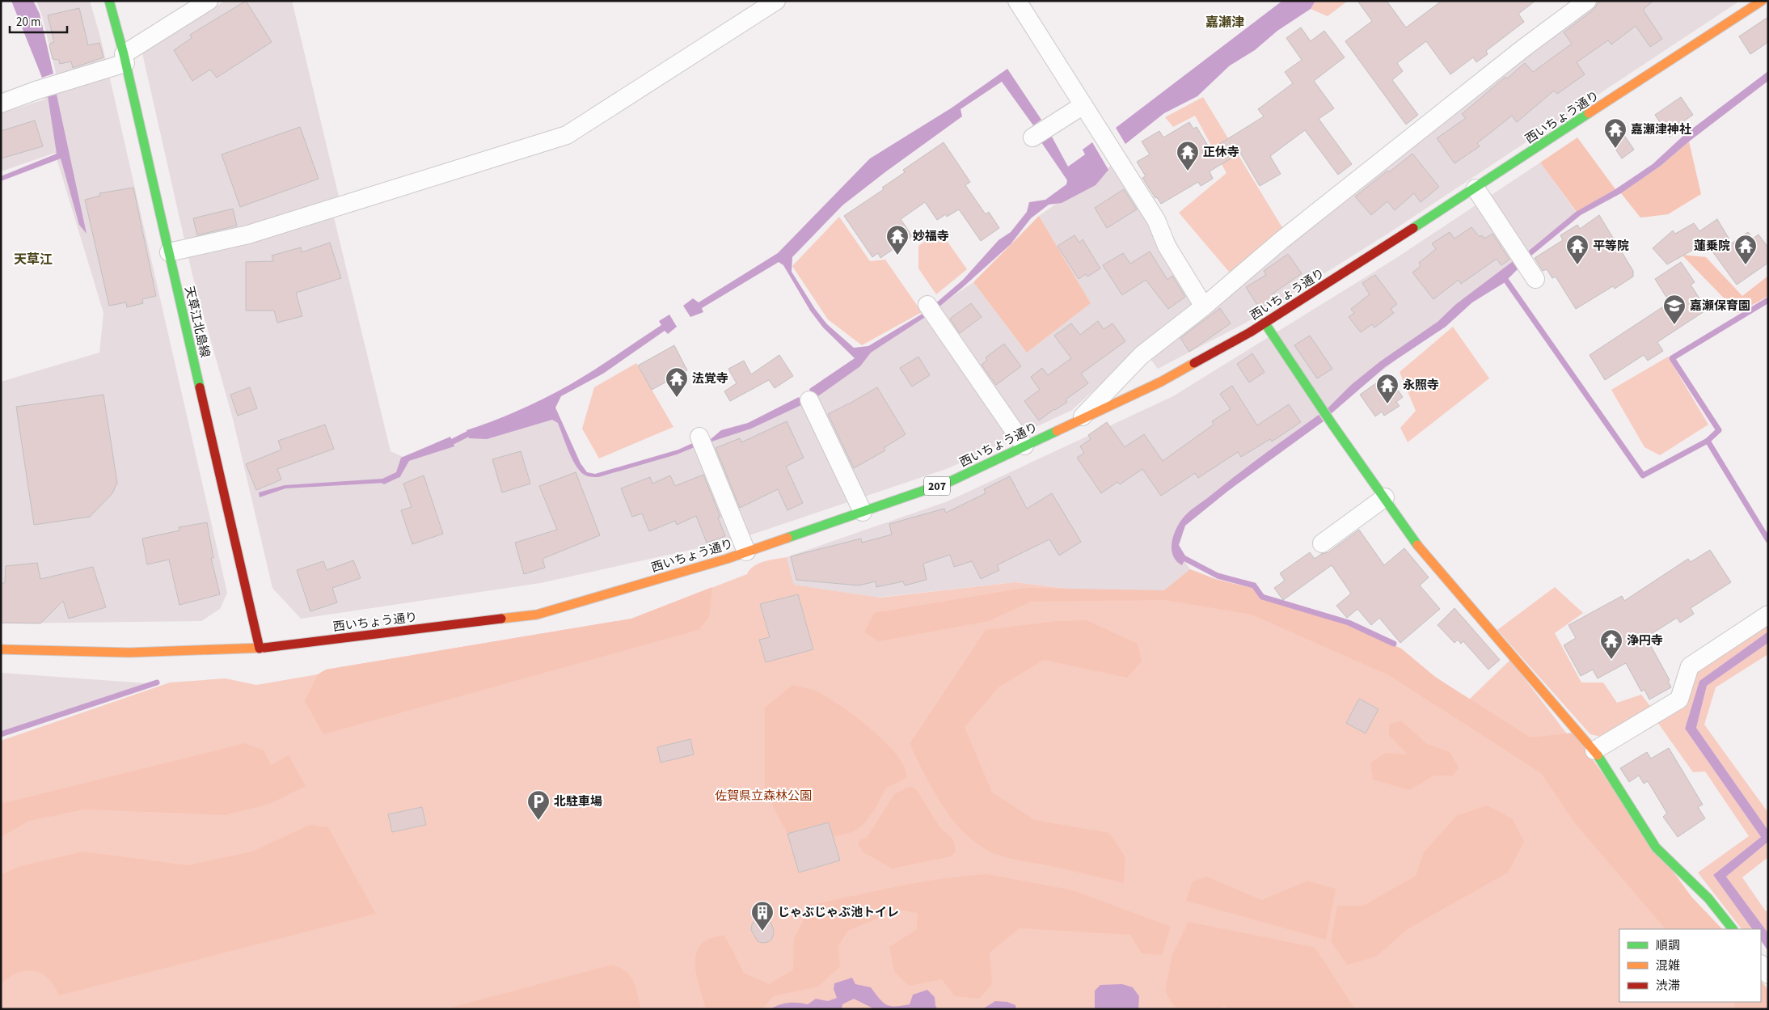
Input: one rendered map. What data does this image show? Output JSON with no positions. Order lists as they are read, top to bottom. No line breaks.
{"streets":{"main road":["西いちょう通り","天草江北島線","207"]},"crossings":[["西いちょう通り","天草江北島線"]],"districts":["嘉瀬津","天草江"],"parks":["佐賀県立森林公園"],"places":{"temple":["嘉瀬津神社","正休寺","妙福寺","平等院","蓮乗院","法覚寺","永照寺","浄円寺"],"school or university":["嘉瀬保育園"],"parking":["北駐車場"],"building":["じゃぶじゃぶ池トイレ"]},"legend":["順調","混雑","渋滞"],"scale_bar":"20 m"}
